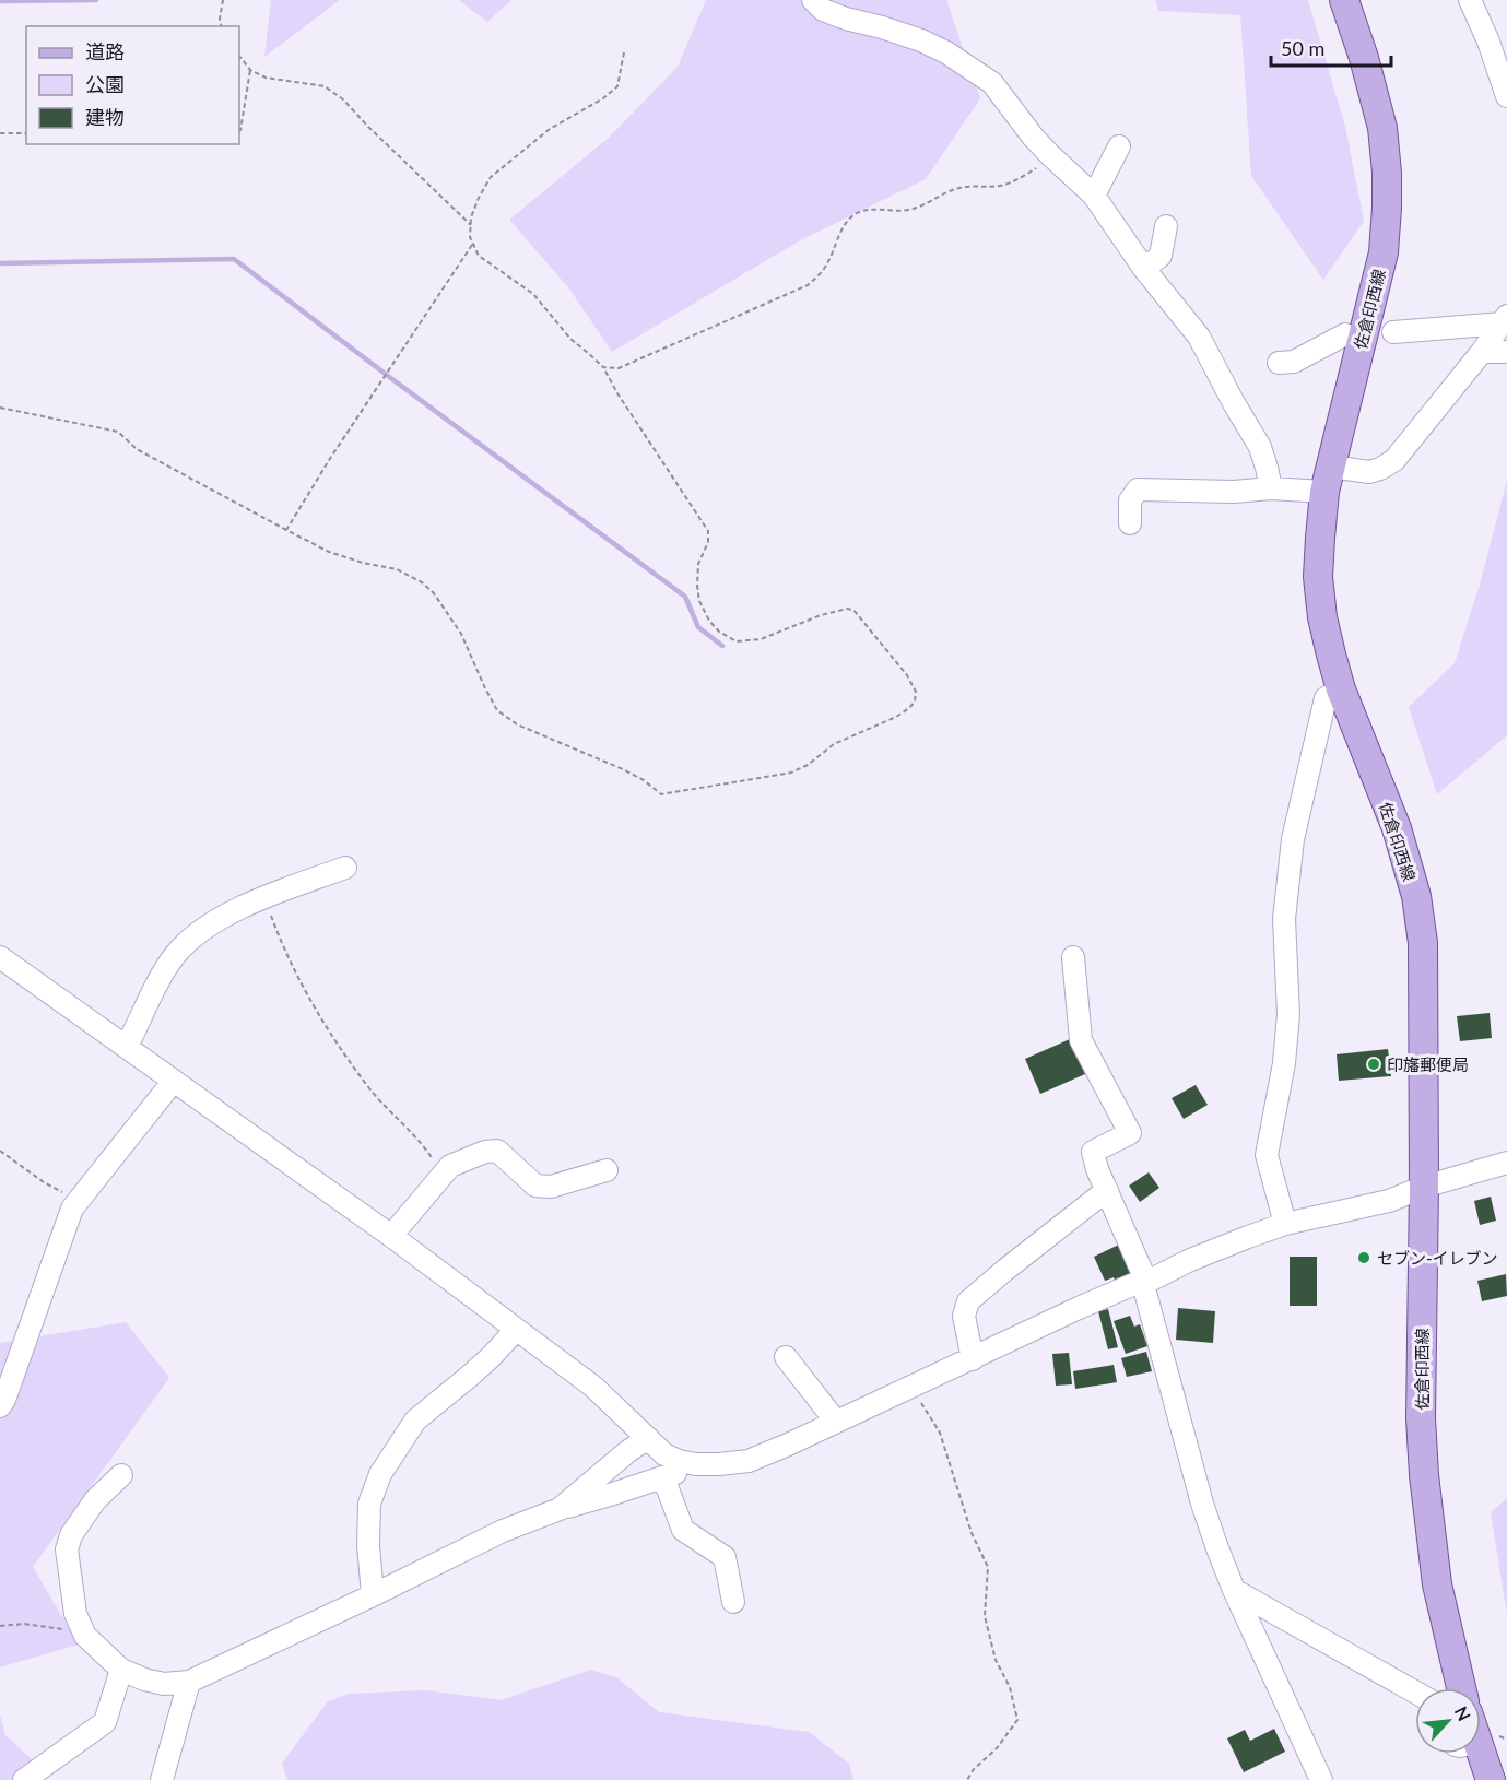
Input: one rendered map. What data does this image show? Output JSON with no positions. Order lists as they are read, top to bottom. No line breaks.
{"streets":{"main road":["佐倉印西線"]},"places":["印旛郵便局","セブン-イレブン"],"legend":["道路","公園","建物"],"scale_bar":"50 m","north":"top right"}
